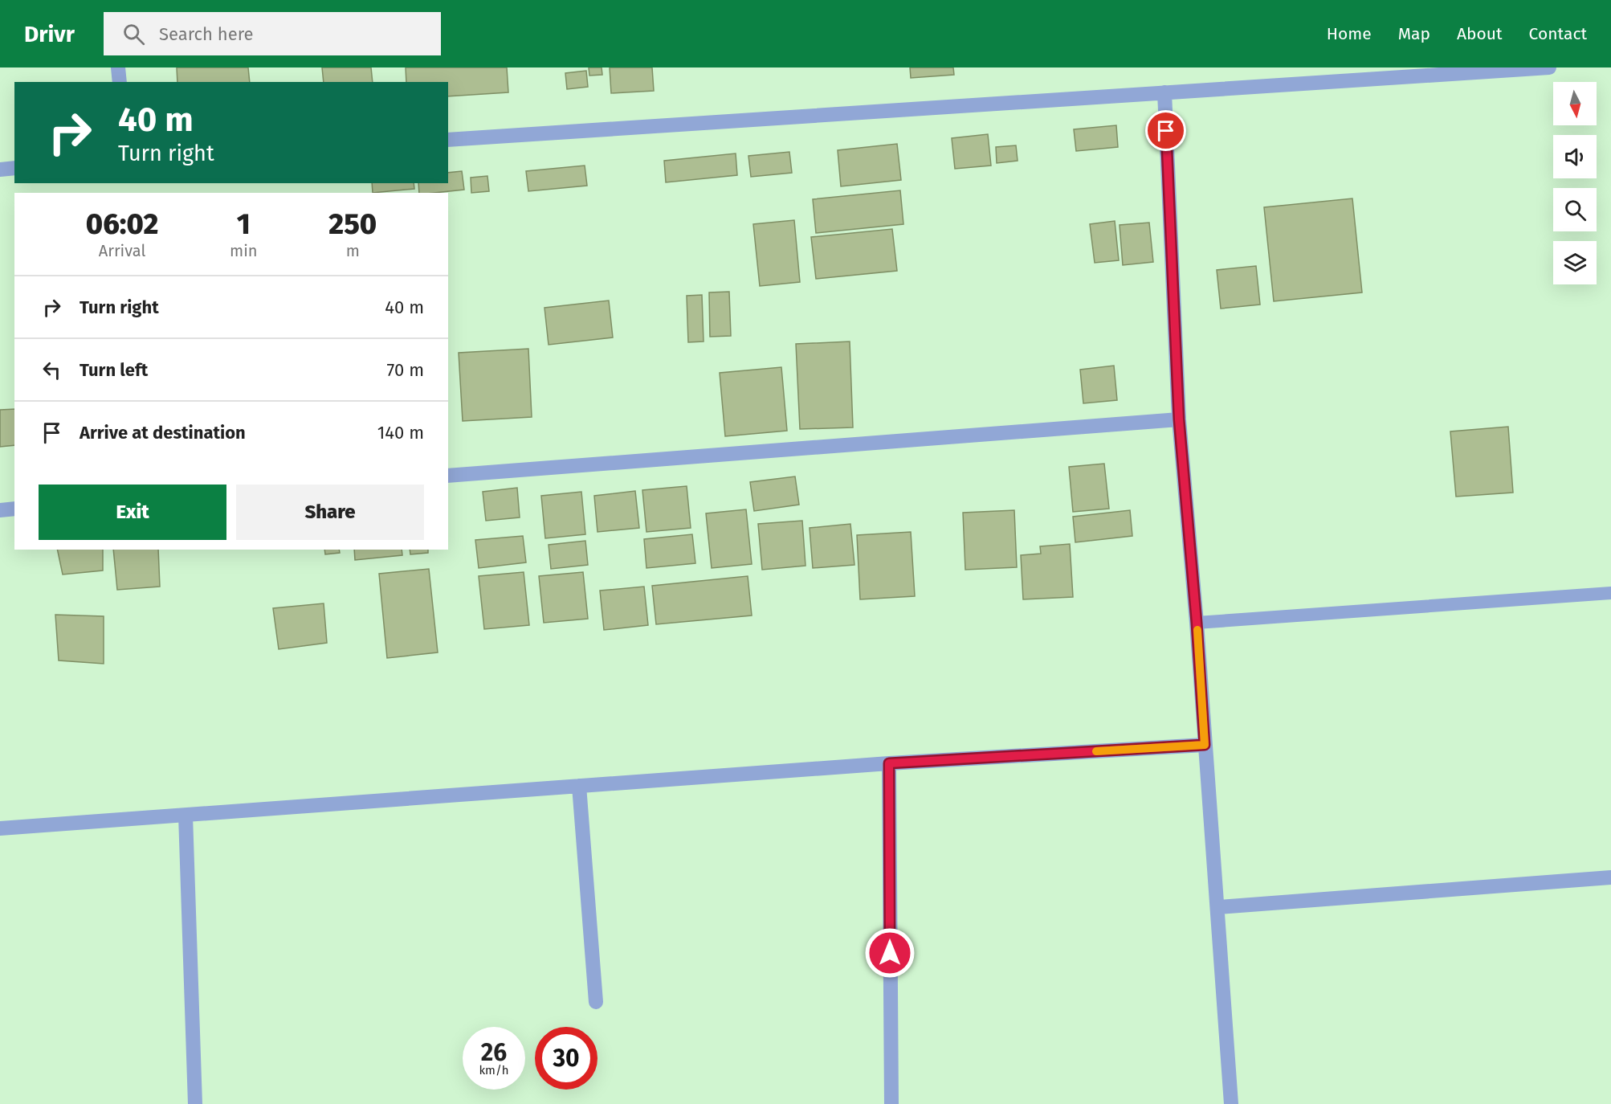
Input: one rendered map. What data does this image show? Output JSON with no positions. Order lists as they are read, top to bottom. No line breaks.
{"north":"bottom","page":{"header":"Drivr","search":"Search here","nav":["Home","Map","About","Contact"],"turn":["40 m","Turn right"],"eta":["06:02","Arrival","1","min","250","m"],"list":[{"name":"Turn right","value":"40 m"},{"name":"Turn left","value":"70 m"},{"name":"Arrive at destination","value":"140 m"}],"buttons":["Exit","Share"],"speed":"26 km/h","limit":"30"}}
